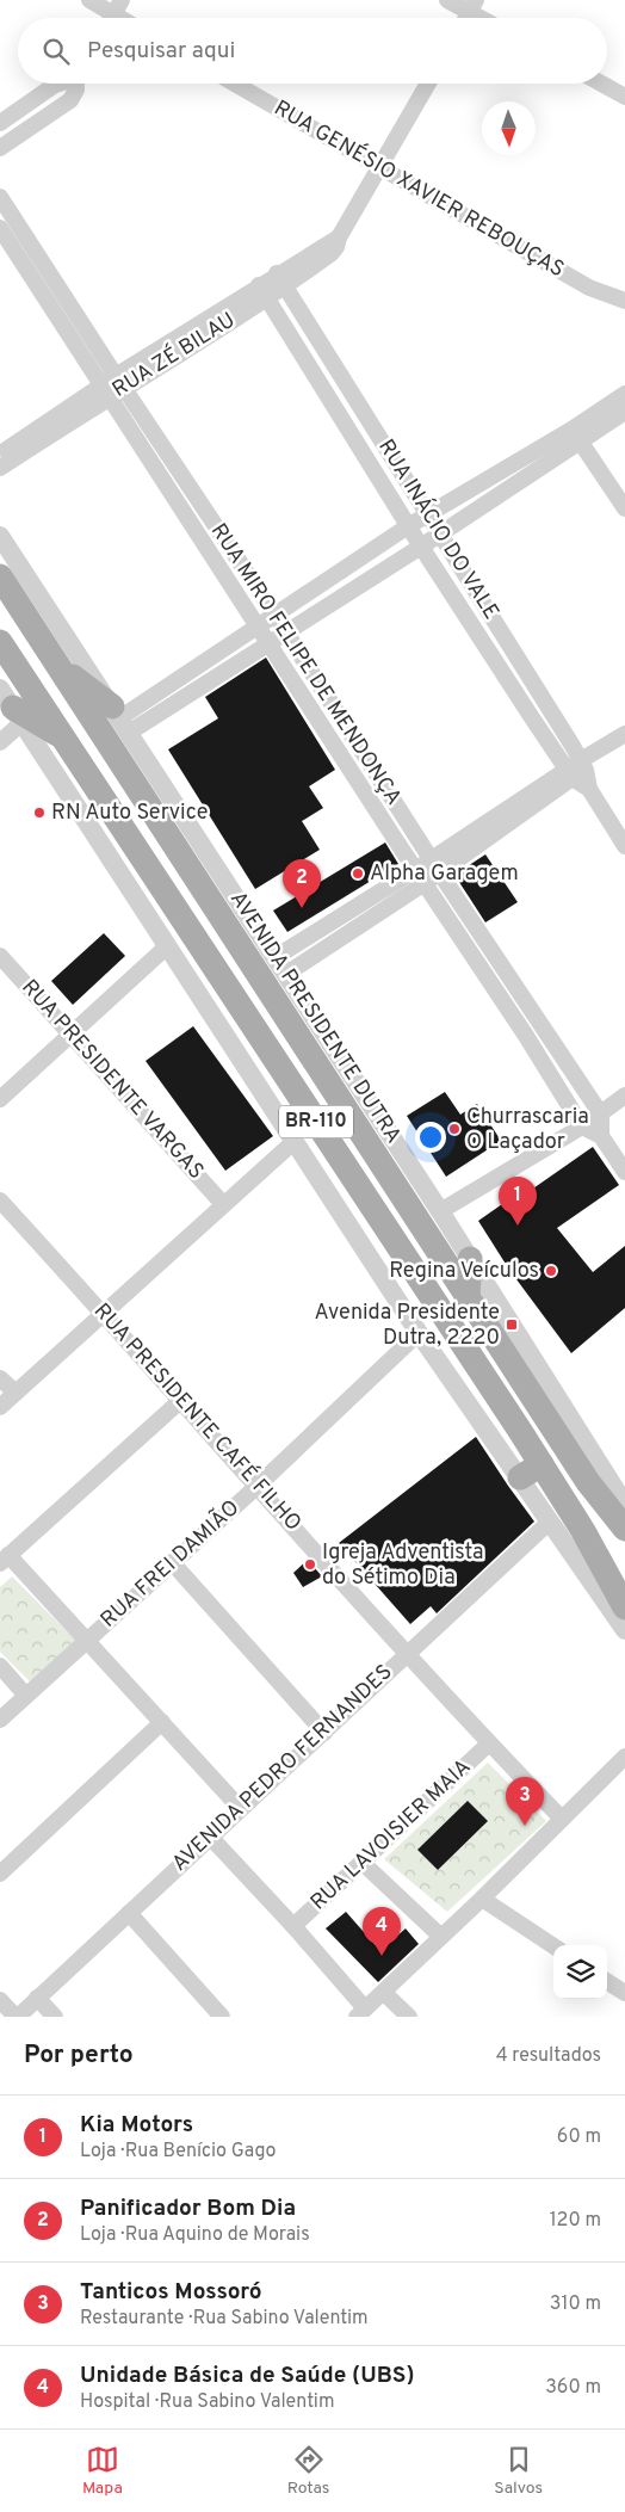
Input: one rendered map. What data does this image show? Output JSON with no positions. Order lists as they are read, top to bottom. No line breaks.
{"streets":{"main road":["AVENIDA PRESIDENTE DUTRA","BR-110"],"street":["RUA GENÉSIO XAVIER REBOUÇAS","RUA ZÉ BILAU","RUA INÁCIO DO VALE","RUA MIRO FELIPE DE MENDONÇA","RUA PRESIDENTE VARGAS","RUA PRESIDENTE CAFÉ FILHO","RUA FREI DAMIÃO","AVENIDA PEDRO FERNANDES","RUA LAVOISIER MAIA"]},"crossings":[["RUA GENÉSIO XAVIER REBOUÇAS","RUA ZÉ BILAU"],["RUA ZÉ BILAU","RUA INÁCIO DO VALE"],["RUA ZÉ BILAU","RUA MIRO FELIPE DE MENDONÇA"],["RUA PRESIDENTE CAFÉ FILHO","RUA FREI DAMIÃO"],["RUA PRESIDENTE CAFÉ FILHO","AVENIDA PEDRO FERNANDES"],["RUA PRESIDENTE CAFÉ FILHO","RUA LAVOISIER MAIA"]],"places":{"other":["RN Auto Service","Alpha Garagem","Churrascaria O Laçador","Regina Veículos","Igreja Adventista do Sétimo Dia"],"transit":["Avenida Presidente Dutra, 2220"]},"north":"bottom","page":{"search":"Pesquisar aqui","pins":["2","1","3","4"],"heading":["Por perto","4 resultados"],"list":[{"mark":"1","name":"Kia Motors","note":"Loja · Rua Benício Gago","value":"60 m"},{"mark":"2","name":"Panificador Bom Dia","note":"Loja · Rua Aquino de Morais","value":"120 m"},{"mark":"3","name":"Tanticos Mossoró","note":"Restaurante · Rua Sabino Valentim","value":"310 m"},{"mark":"4","name":"Unidade Básica de Saúde (UBS)","note":"Hospital · Rua Sabino Valentim","value":"360 m"}],"nav":["Mapa","Rotas","Salvos"]}}
